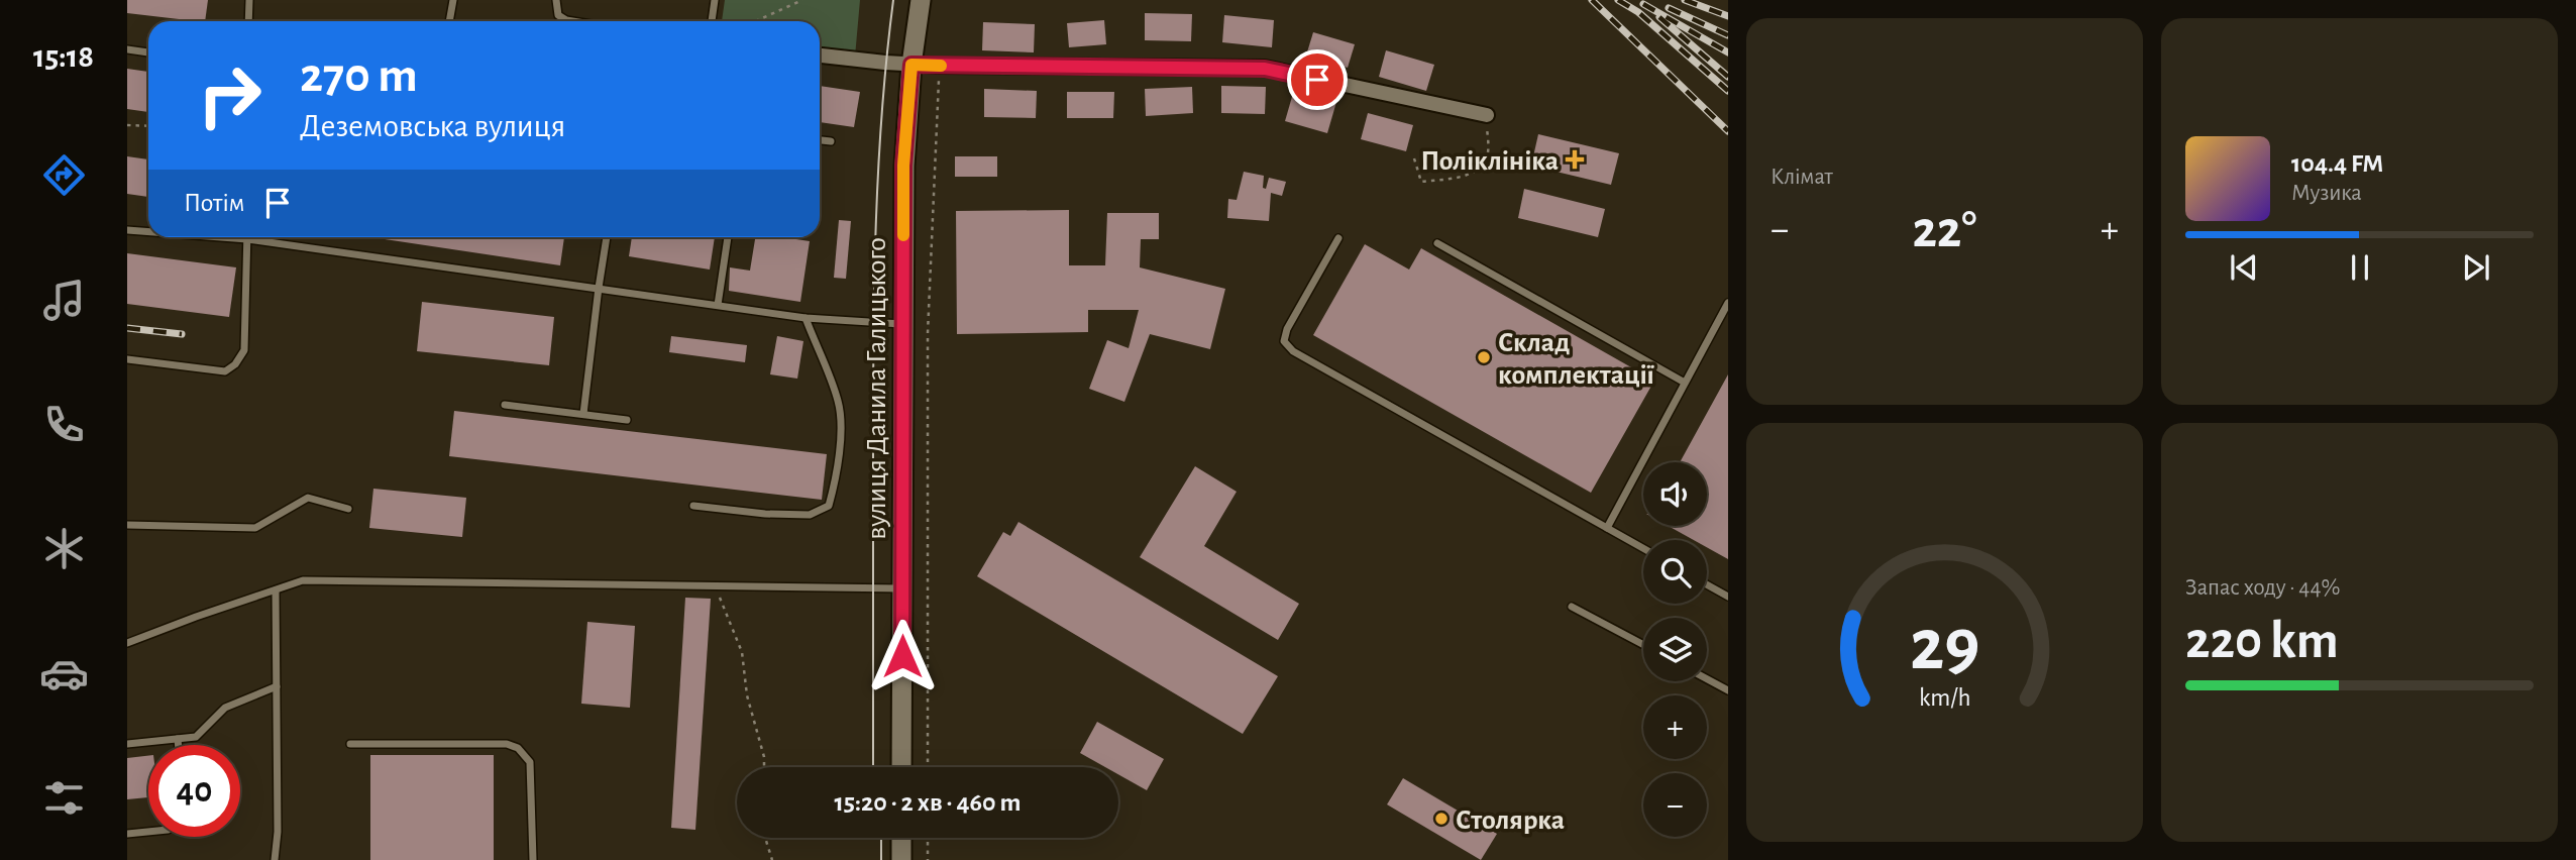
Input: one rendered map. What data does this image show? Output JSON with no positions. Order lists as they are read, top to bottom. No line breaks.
{"streets":{"street":["вулиця Данила Галицького"]},"places":{"health":["Поліклініка"],"other":["Склад комплектації","Столярка"]},"page":{"tabs":"15:18","tile":["Клімат",["Запас ходу · 44%","220 km"]],"turn":["270 m","Деземовська вулиця"],"song":["104.4 FM","Музика"],"then":"Потім","heat":["−","22°","+"],"map_buttons":["+","−"],"limit":"40","trip":"15:20 · 2 хв · 460 m","gauge":["29","km/h"]}}
